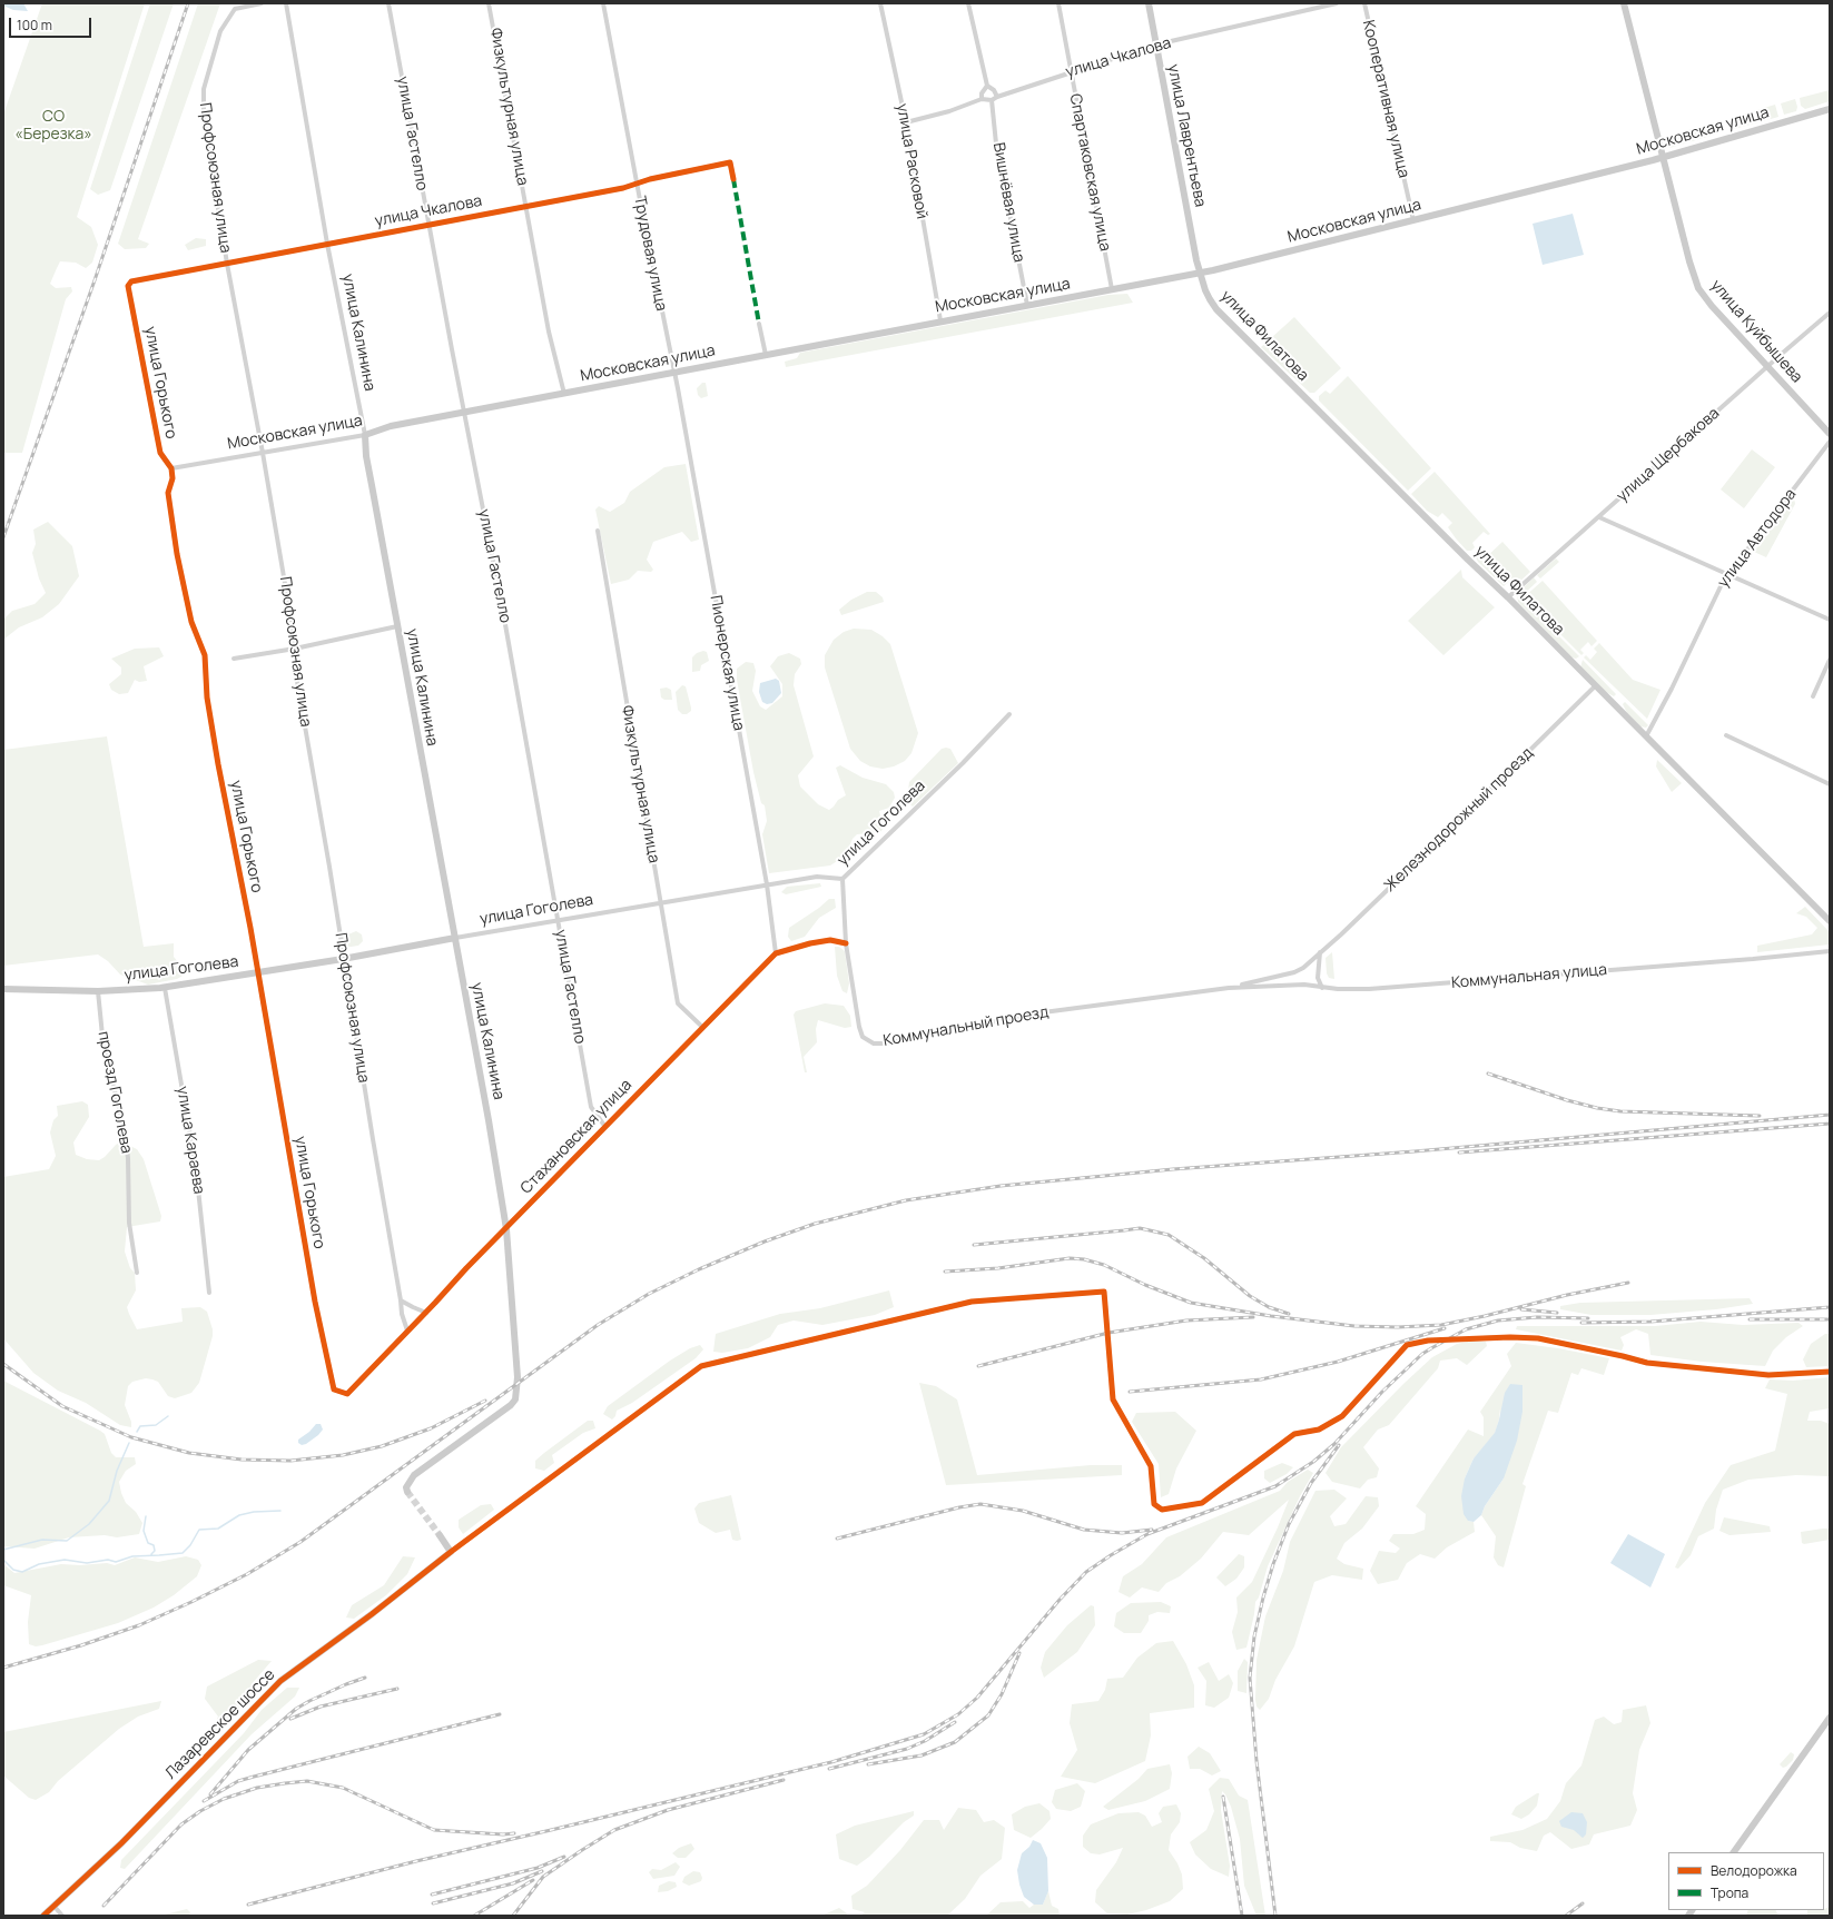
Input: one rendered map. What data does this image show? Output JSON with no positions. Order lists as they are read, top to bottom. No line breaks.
{"streets":{"street":["улица Чкалова","Кооперативная улица","Физкультурная улица","Московская улица","улица Гастелло","улица Лаврентьева","улица Расковой","Спартаковская улица","Профсоюзная улица","Вишнёвая улица","Трудовая улица","улица Куйбышева","улица Калинина","улица Филатова","улица Горького","улица Щербакова","улица Автодора","Пионерская улица","Железнодорожный проезд","улица Гоголева","Коммунальная улица","Коммунальный проезд","проезд Гоголева","Стахановская улица","улица Караева","Лазаревское шоссе"]},"crossings":[["улица Чкалова","Физкультурная улица"],["улица Чкалова","улица Гастелло"],["улица Чкалова","улица Лаврентьева"],["улица Чкалова","Спартаковская улица"],["улица Чкалова","Профсоюзная улица"],["улица Чкалова","Вишнёвая улица"],["улица Чкалова","Трудовая улица"],["улица Чкалова","улица Калинина"],["улица Чкалова","улица Горького"],["Кооперативная улица","Московская улица"],["Физкультурная улица","Московская улица"],["Физкультурная улица","улица Гоголева"],["Физкультурная улица","Стахановская улица"],["Московская улица","улица Гастелло"],["Московская улица","улица Лаврентьева"],["Московская улица","улица Расковой"],["Московская улица","Спартаковская улица"],["Московская улица","Профсоюзная улица"],["Московская улица","Вишнёвая улица"],["Московская улица","Трудовая улица"],["Московская улица","улица Куйбышева"],["Московская улица","улица Калинина"],["Московская улица","улица Филатова"],["Московская улица","улица Горького"],["Московская улица","Пионерская улица"],["улица Гастелло","улица Гоголева"],["улица Гастелло","Стахановская улица"],["улица Лаврентьева","улица Филатова"],["Профсоюзная улица","улица Гоголева"],["Профсоюзная улица","Стахановская улица"],["Трудовая улица","Пионерская улица"],["улица Куйбышева","улица Щербакова"],["улица Калинина","улица Гоголева"],["улица Калинина","Стахановская улица"],["улица Филатова","улица Щербакова"],["улица Филатова","улица Автодора"],["улица Филатова","Железнодорожный проезд"],["улица Горького","улица Гоголева"],["улица Горького","Стахановская улица"],["Пионерская улица","улица Гоголева"],["Пионерская улица","Стахановская улица"],["Железнодорожный проезд","Коммунальная улица"],["Железнодорожный проезд","Коммунальный проезд"],["улица Гоголева","Коммунальный проезд"],["улица Гоголева","проезд Гоголева"],["улица Гоголева","улица Караева"],["Коммунальная улица","Коммунальный проезд"],["Коммунальный проезд","Стахановская улица"]],"parks":["СО «Березка»"],"legend":["Велодорожка","Тропа"],"scale_bar":"100 m"}
